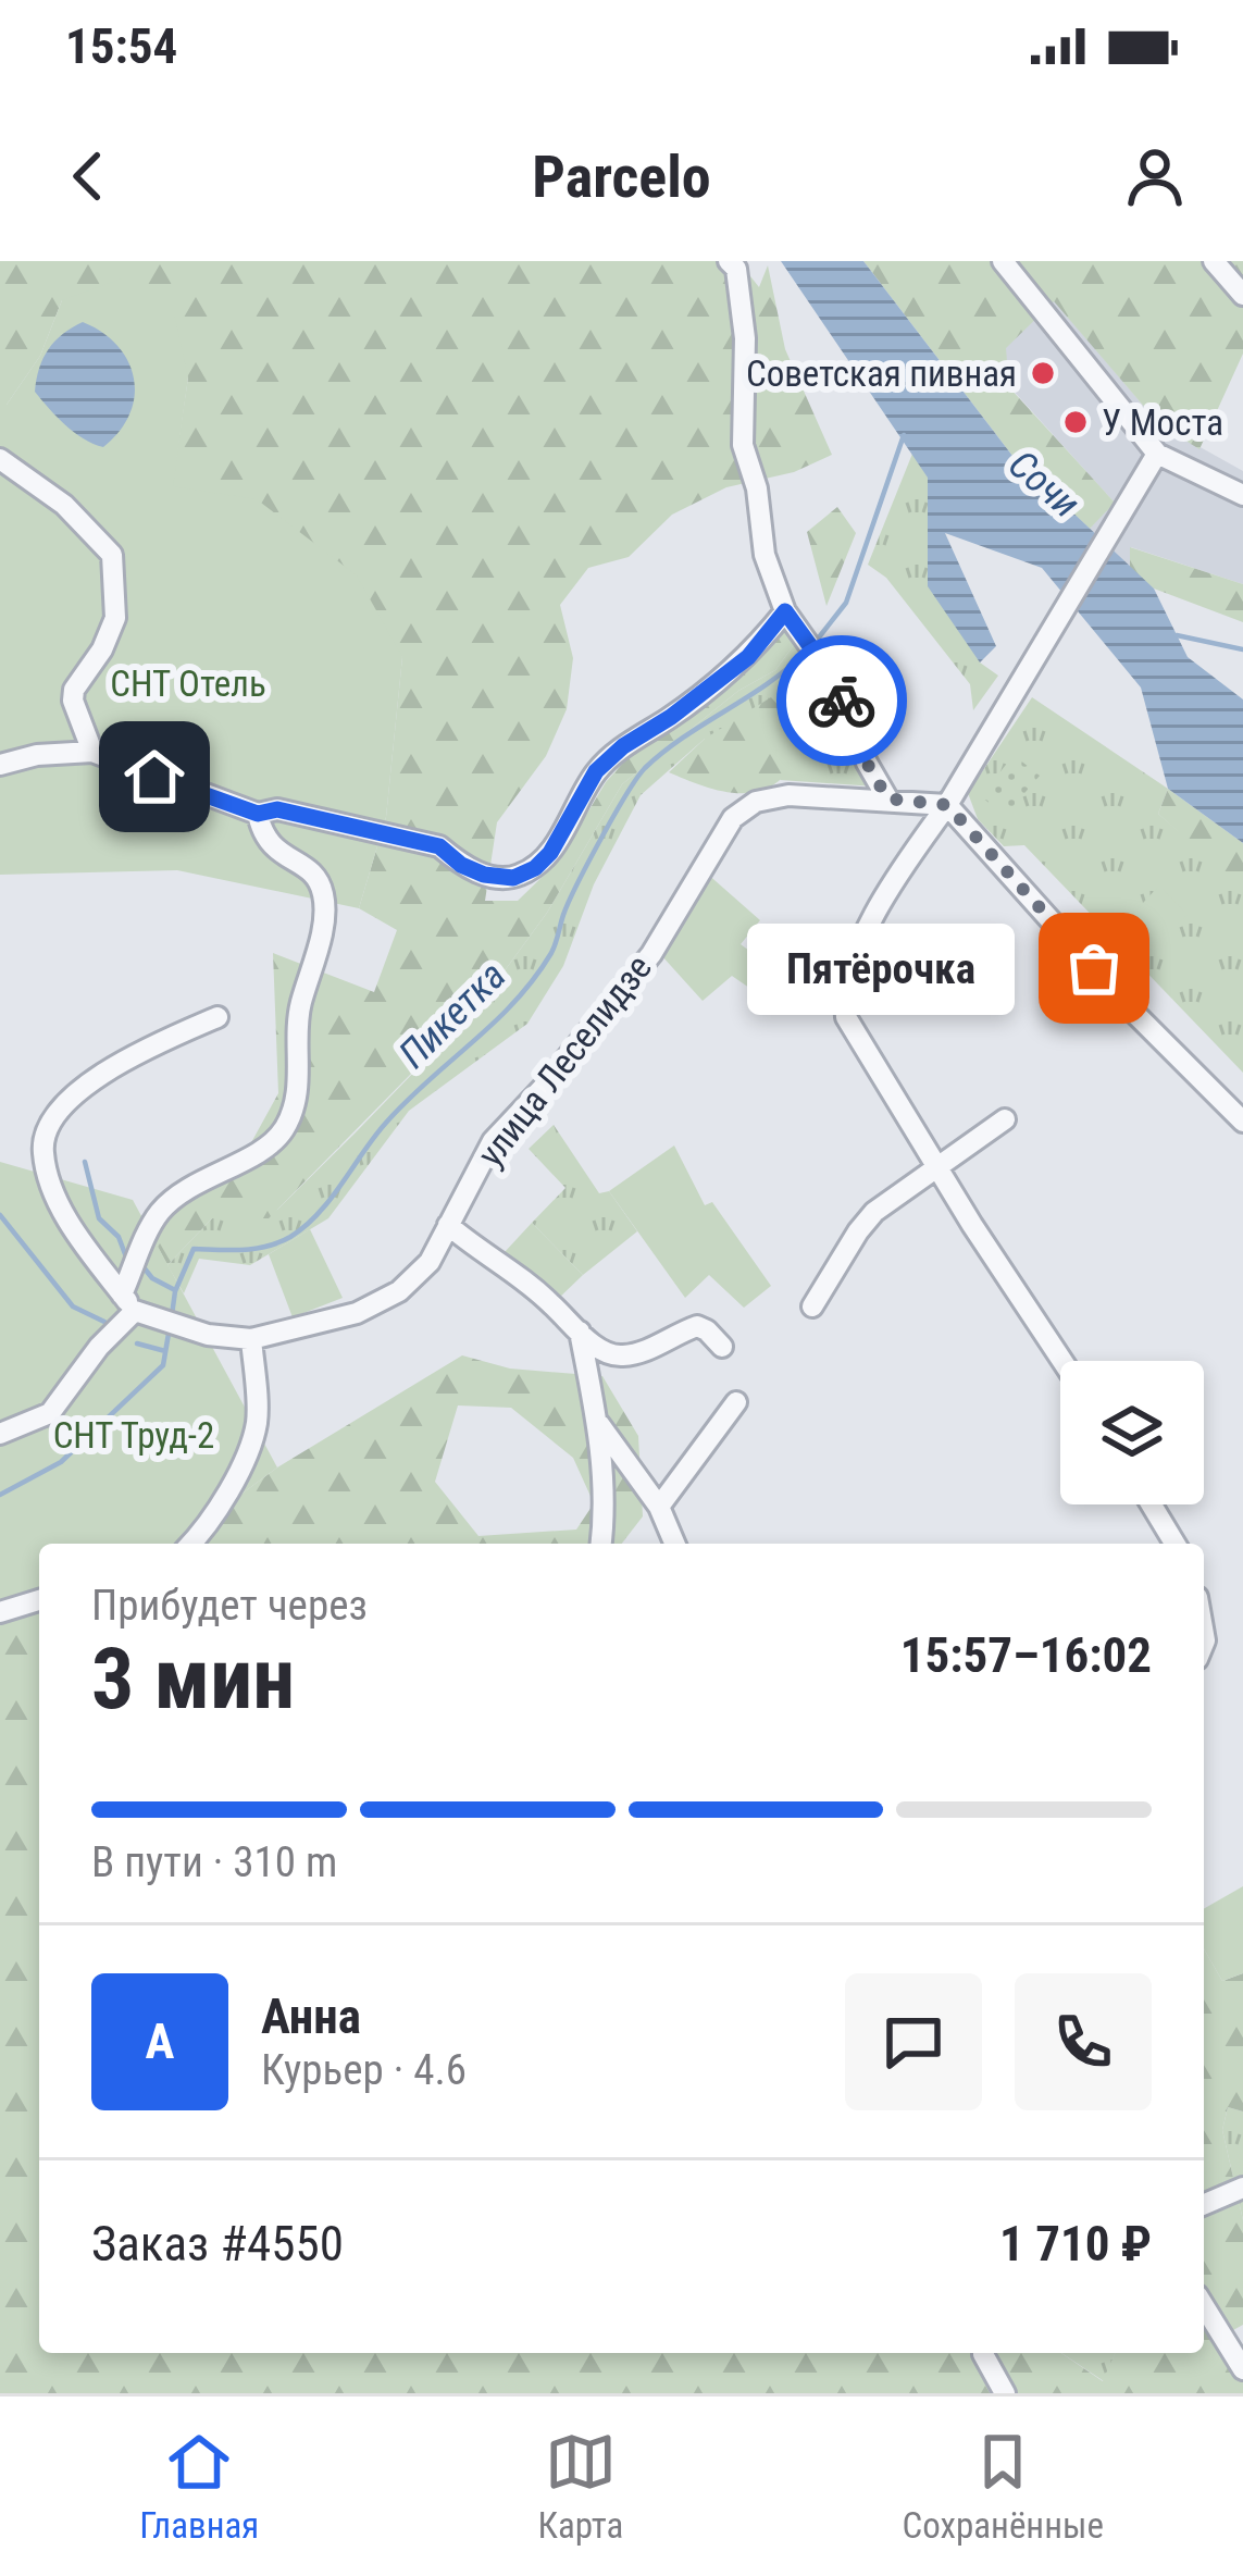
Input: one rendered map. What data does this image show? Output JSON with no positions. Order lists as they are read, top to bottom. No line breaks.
{"streets":{"street":["улица Леселидзе"]},"water":["Сочи","Пикетка"],"parks":["СНТ Отель","СНТ Труд-2"],"places":["Советская пивная","У Моста","Пятёрочка"],"page":{"status":"15:54","header":"Parcelo","bubble":"Пятёрочка","heading":["3 мин","Прибудет через","15:57–16:02"],"panel":["Анна","Курьер · 4.6","Заказ #4550","1 710 ₽"],"bar":"В пути · 310 m","round":"А","tabs":["Главная","Карта","Сохранённые"]}}
